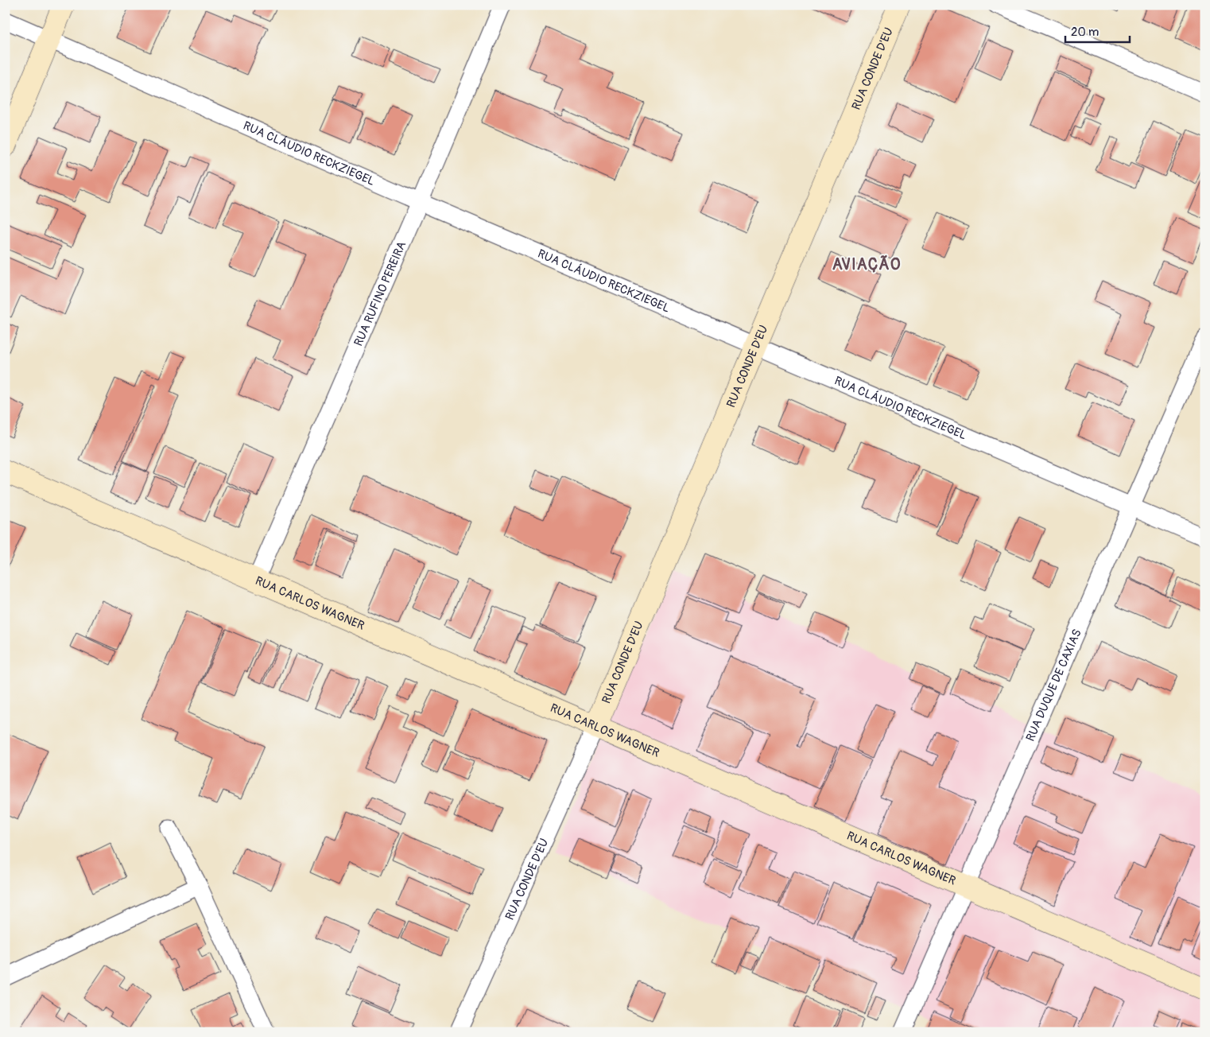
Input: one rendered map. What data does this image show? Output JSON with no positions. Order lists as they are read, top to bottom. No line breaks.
{"streets":{"main road":["RUA CONDE D'EU","RUA CARLOS WAGNER"],"street":["RUA CLÁUDIO RECKZIEGEL","RUA RUFINO PEREIRA","RUA DUQUE DE CAXIAS"]},"crossings":[["RUA CONDE D'EU","RUA CLÁUDIO RECKZIEGEL"],["RUA CONDE D'EU","RUA CARLOS WAGNER"],["RUA CLÁUDIO RECKZIEGEL","RUA RUFINO PEREIRA"],["RUA CLÁUDIO RECKZIEGEL","RUA DUQUE DE CAXIAS"],["RUA RUFINO PEREIRA","RUA CARLOS WAGNER"],["RUA CARLOS WAGNER","RUA DUQUE DE CAXIAS"]],"districts":["AVIAÇÃO"],"scale_bar":"20 m"}
